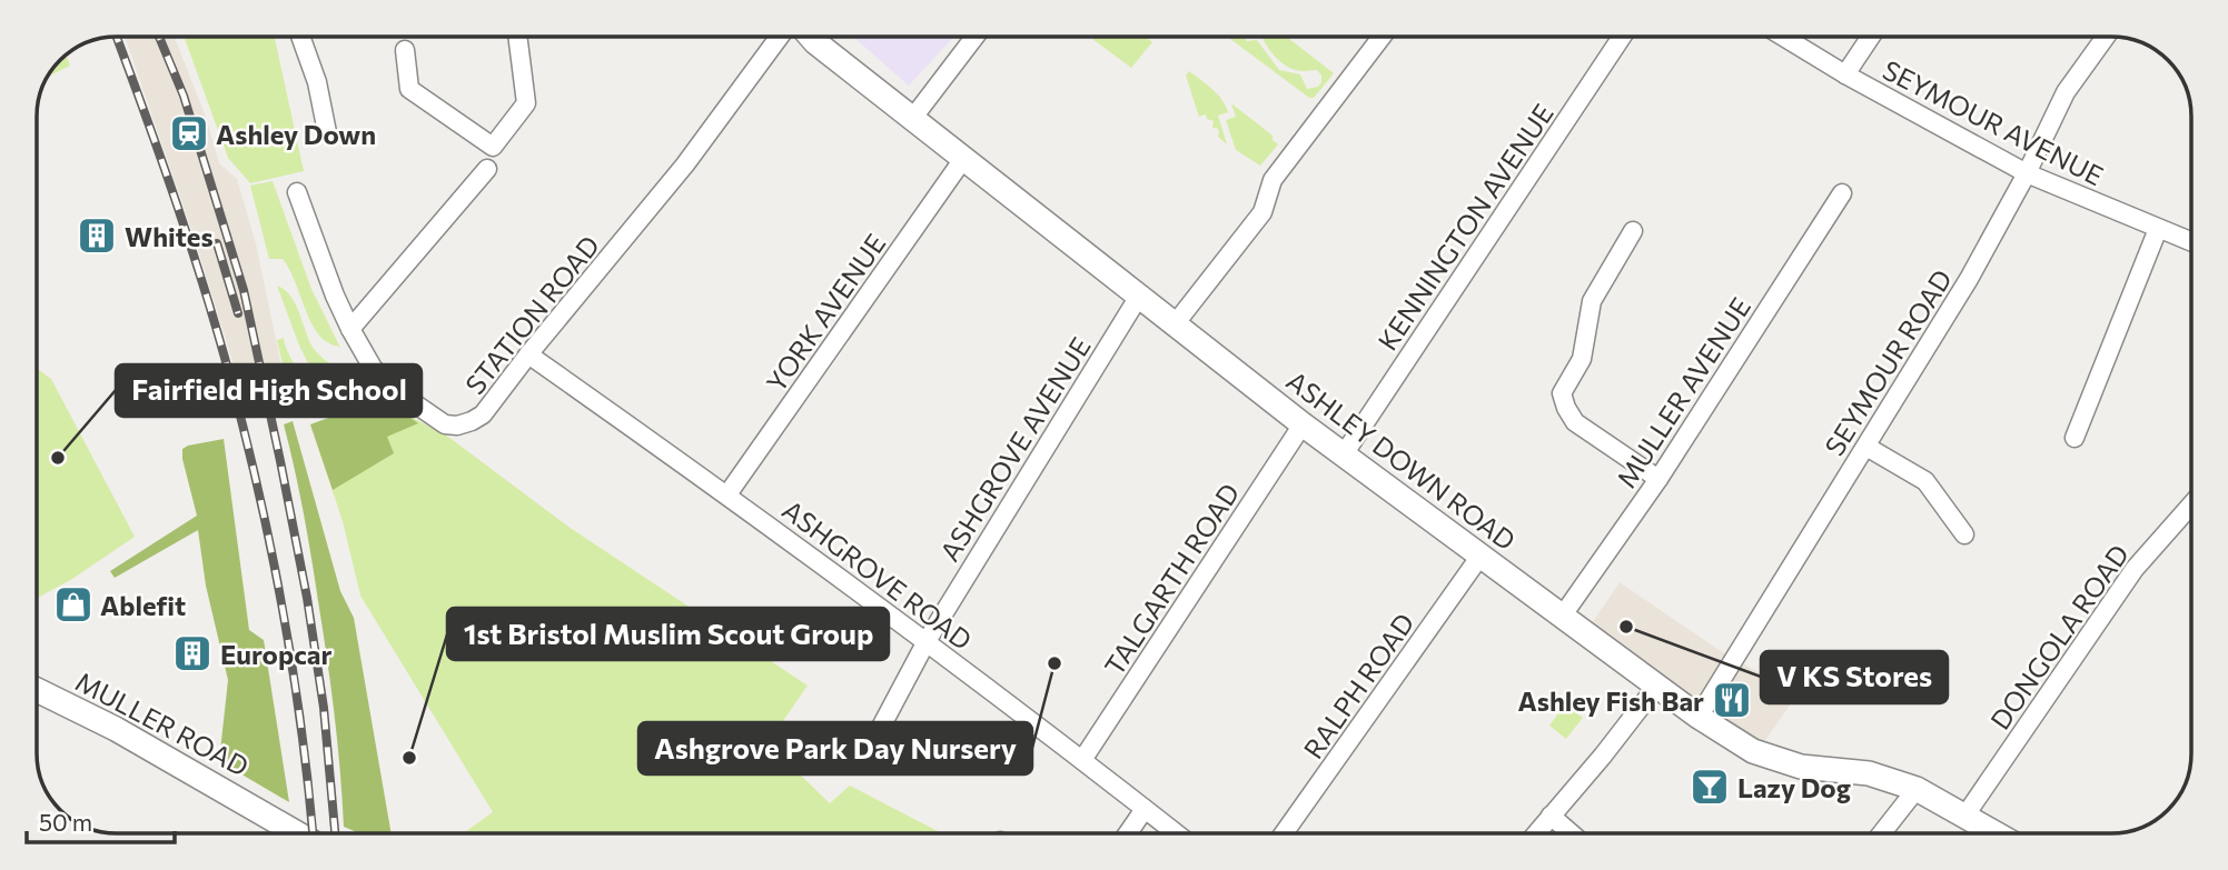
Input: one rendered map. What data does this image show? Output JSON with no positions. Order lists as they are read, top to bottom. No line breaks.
{"streets":{"main road":["ASHLEY DOWN ROAD","MULLER ROAD"],"street":["SEYMOUR AVENUE","KENNINGTON AVENUE","YORK AVENUE","STATION ROAD","SEYMOUR ROAD","MULLER AVENUE","ASHGROVE AVENUE","ASHGROVE ROAD","TALGARTH ROAD","DONGOLA ROAD","RALPH ROAD"]},"crossings":[["SEYMOUR AVENUE","SEYMOUR ROAD"],["KENNINGTON AVENUE","ASHLEY DOWN ROAD"],["YORK AVENUE","ASHLEY DOWN ROAD"],["YORK AVENUE","ASHGROVE ROAD"],["STATION ROAD","ASHGROVE ROAD"],["SEYMOUR ROAD","ASHLEY DOWN ROAD"],["MULLER AVENUE","ASHLEY DOWN ROAD"],["ASHGROVE AVENUE","ASHLEY DOWN ROAD"],["ASHGROVE AVENUE","ASHGROVE ROAD"],["ASHLEY DOWN ROAD","TALGARTH ROAD"],["ASHLEY DOWN ROAD","DONGOLA ROAD"],["ASHLEY DOWN ROAD","RALPH ROAD"],["ASHGROVE ROAD","TALGARTH ROAD"]],"places":{"station":["Ashley Down"],"building":["Whites","Europcar"],"other":["Fairfield High School","V KS Stores","Ashgrove Park Day Nursery","1st Bristol Muslim Scout Group"],"shop":["Ablefit"],"restaurant":["Ashley Fish Bar"],"bar":["Lazy Dog"]},"scale_bar":"50 m"}
